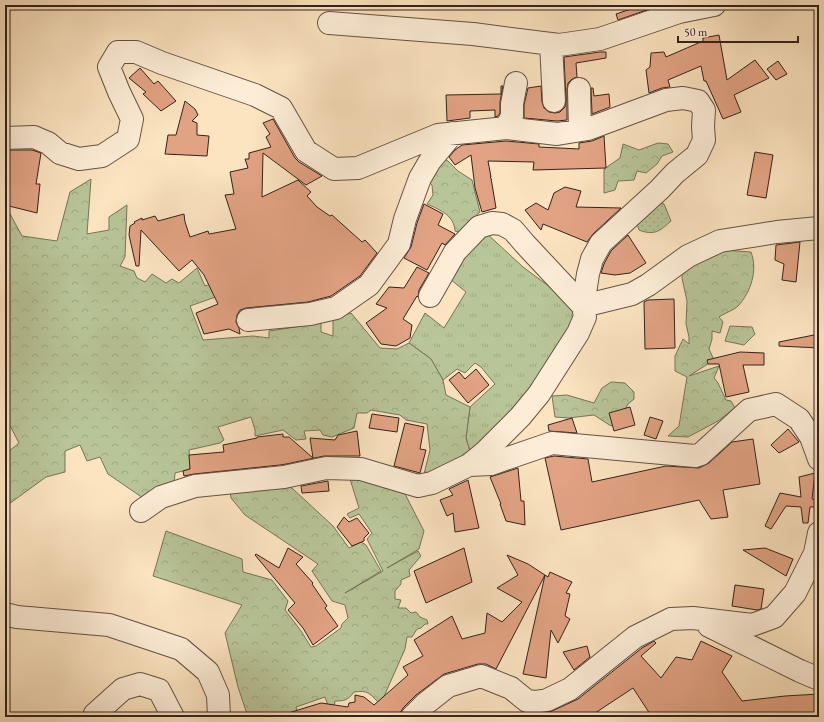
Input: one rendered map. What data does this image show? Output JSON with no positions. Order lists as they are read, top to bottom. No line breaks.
{"scale_bar":"50 m"}
